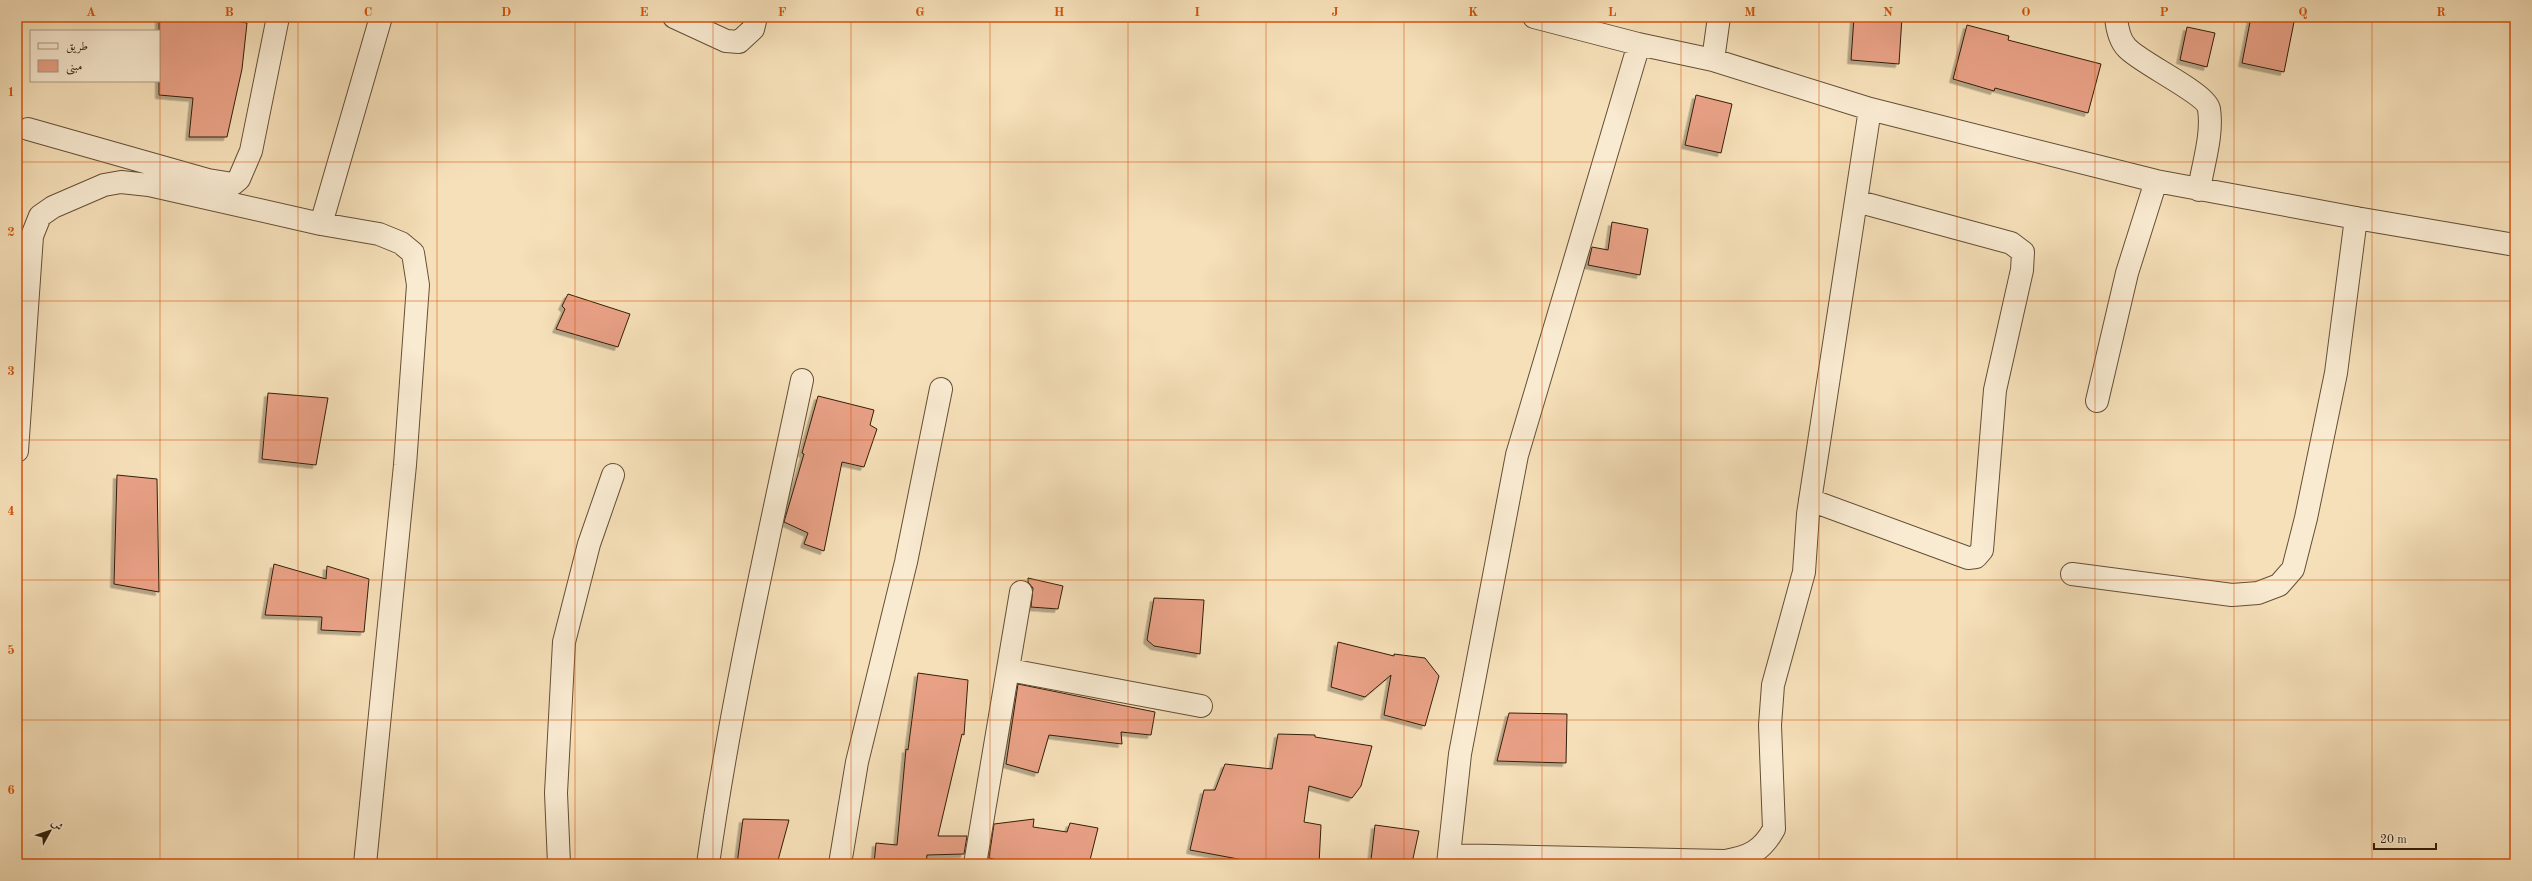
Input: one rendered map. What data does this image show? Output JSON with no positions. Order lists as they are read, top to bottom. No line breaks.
{"legend":["طريق","مبنى"],"scale_bar":"20 m","north":"top right","grid":{"columns":["A","B","C","D","E","F","G","H","I","J","K","L","M","N","O","P","Q","R"],"rows":["1","2","3","4","5","6"]}}
